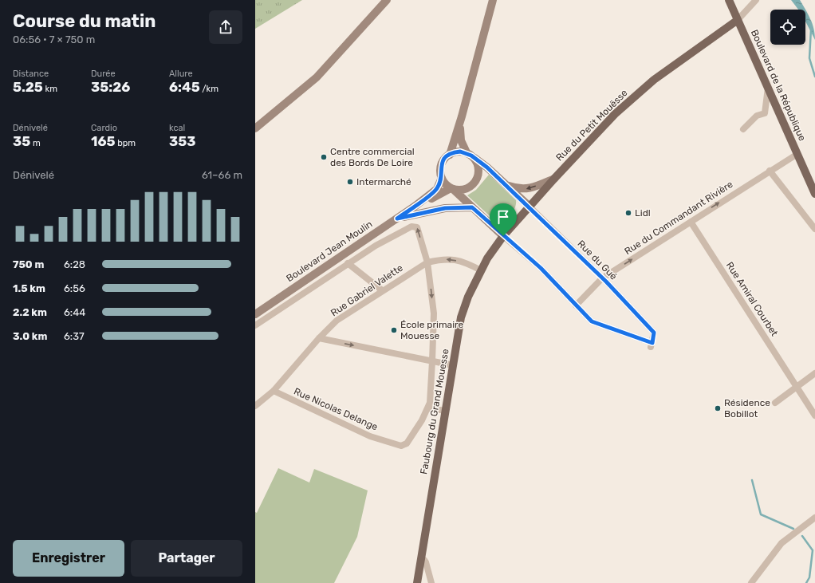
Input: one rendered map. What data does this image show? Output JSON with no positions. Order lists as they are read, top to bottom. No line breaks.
{"streets":{"main road":["Boulevard de la République","Rue du Petit Mouësse","Boulevard Jean Moulin","Faubourg du Grand Mouesse"],"street":["Rue du Commandant Rivière","Rue du Gué","Rue Gabriel Valette","Rue Amiral Courbet","Rue Nicolas Delange"]},"crossings":[["Boulevard de la République","Rue du Petit Mouësse"],["Boulevard de la République","Rue du Commandant Rivière"],["Rue du Petit Mouësse","Rue du Gué"],["Rue du Petit Mouësse","Faubourg du Grand Mouesse"],["Rue du Commandant Rivière","Rue du Gué"],["Rue du Commandant Rivière","Rue Amiral Courbet"],["Rue du Gué","Faubourg du Grand Mouesse"],["Rue Gabriel Valette","Rue Nicolas Delange"],["Rue Gabriel Valette","Faubourg du Grand Mouesse"],["Rue Nicolas Delange","Faubourg du Grand Mouesse"]],"one_way":["Rue du Commandant Rivière"],"places":["Centre commercial des Bords De Loire","Intermarché","Lidl","École primaire Mouesse","Résidence Bobillot"],"page":{"heading":["Course du matin","06:56 · 7 × 750 m"],"stats":[["Distance","5.25 km"],["Durée","35:26"],["Allure","6:45 /km"],["Dénivelé","35 m"],["Cardio","165 bpm"],["kcal","353"]],"chart":["Dénivelé","61–66 m"],"list":[{"name":"750 m","note":"6:28"},{"name":"1.5 km","note":"6:56"},{"name":"2.2 km","note":"6:44"},{"name":"3.0 km","note":"6:37"}],"buttons":["Enregistrer","Partager"]}}
